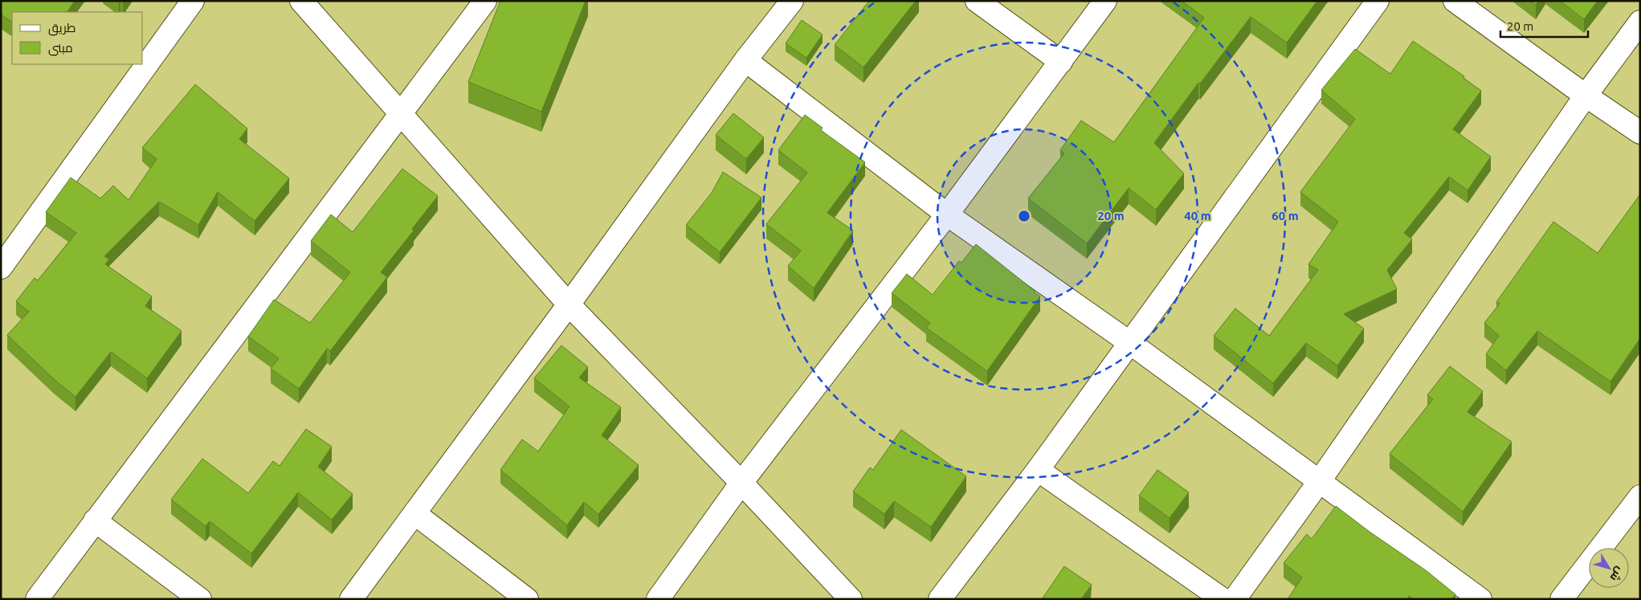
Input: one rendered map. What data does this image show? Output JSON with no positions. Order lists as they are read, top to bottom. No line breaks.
{"legend":["طريق","مبنى"],"scale_bar":"20 m","north":"bottom right","rings":["20 m","40 m","60 m"]}
